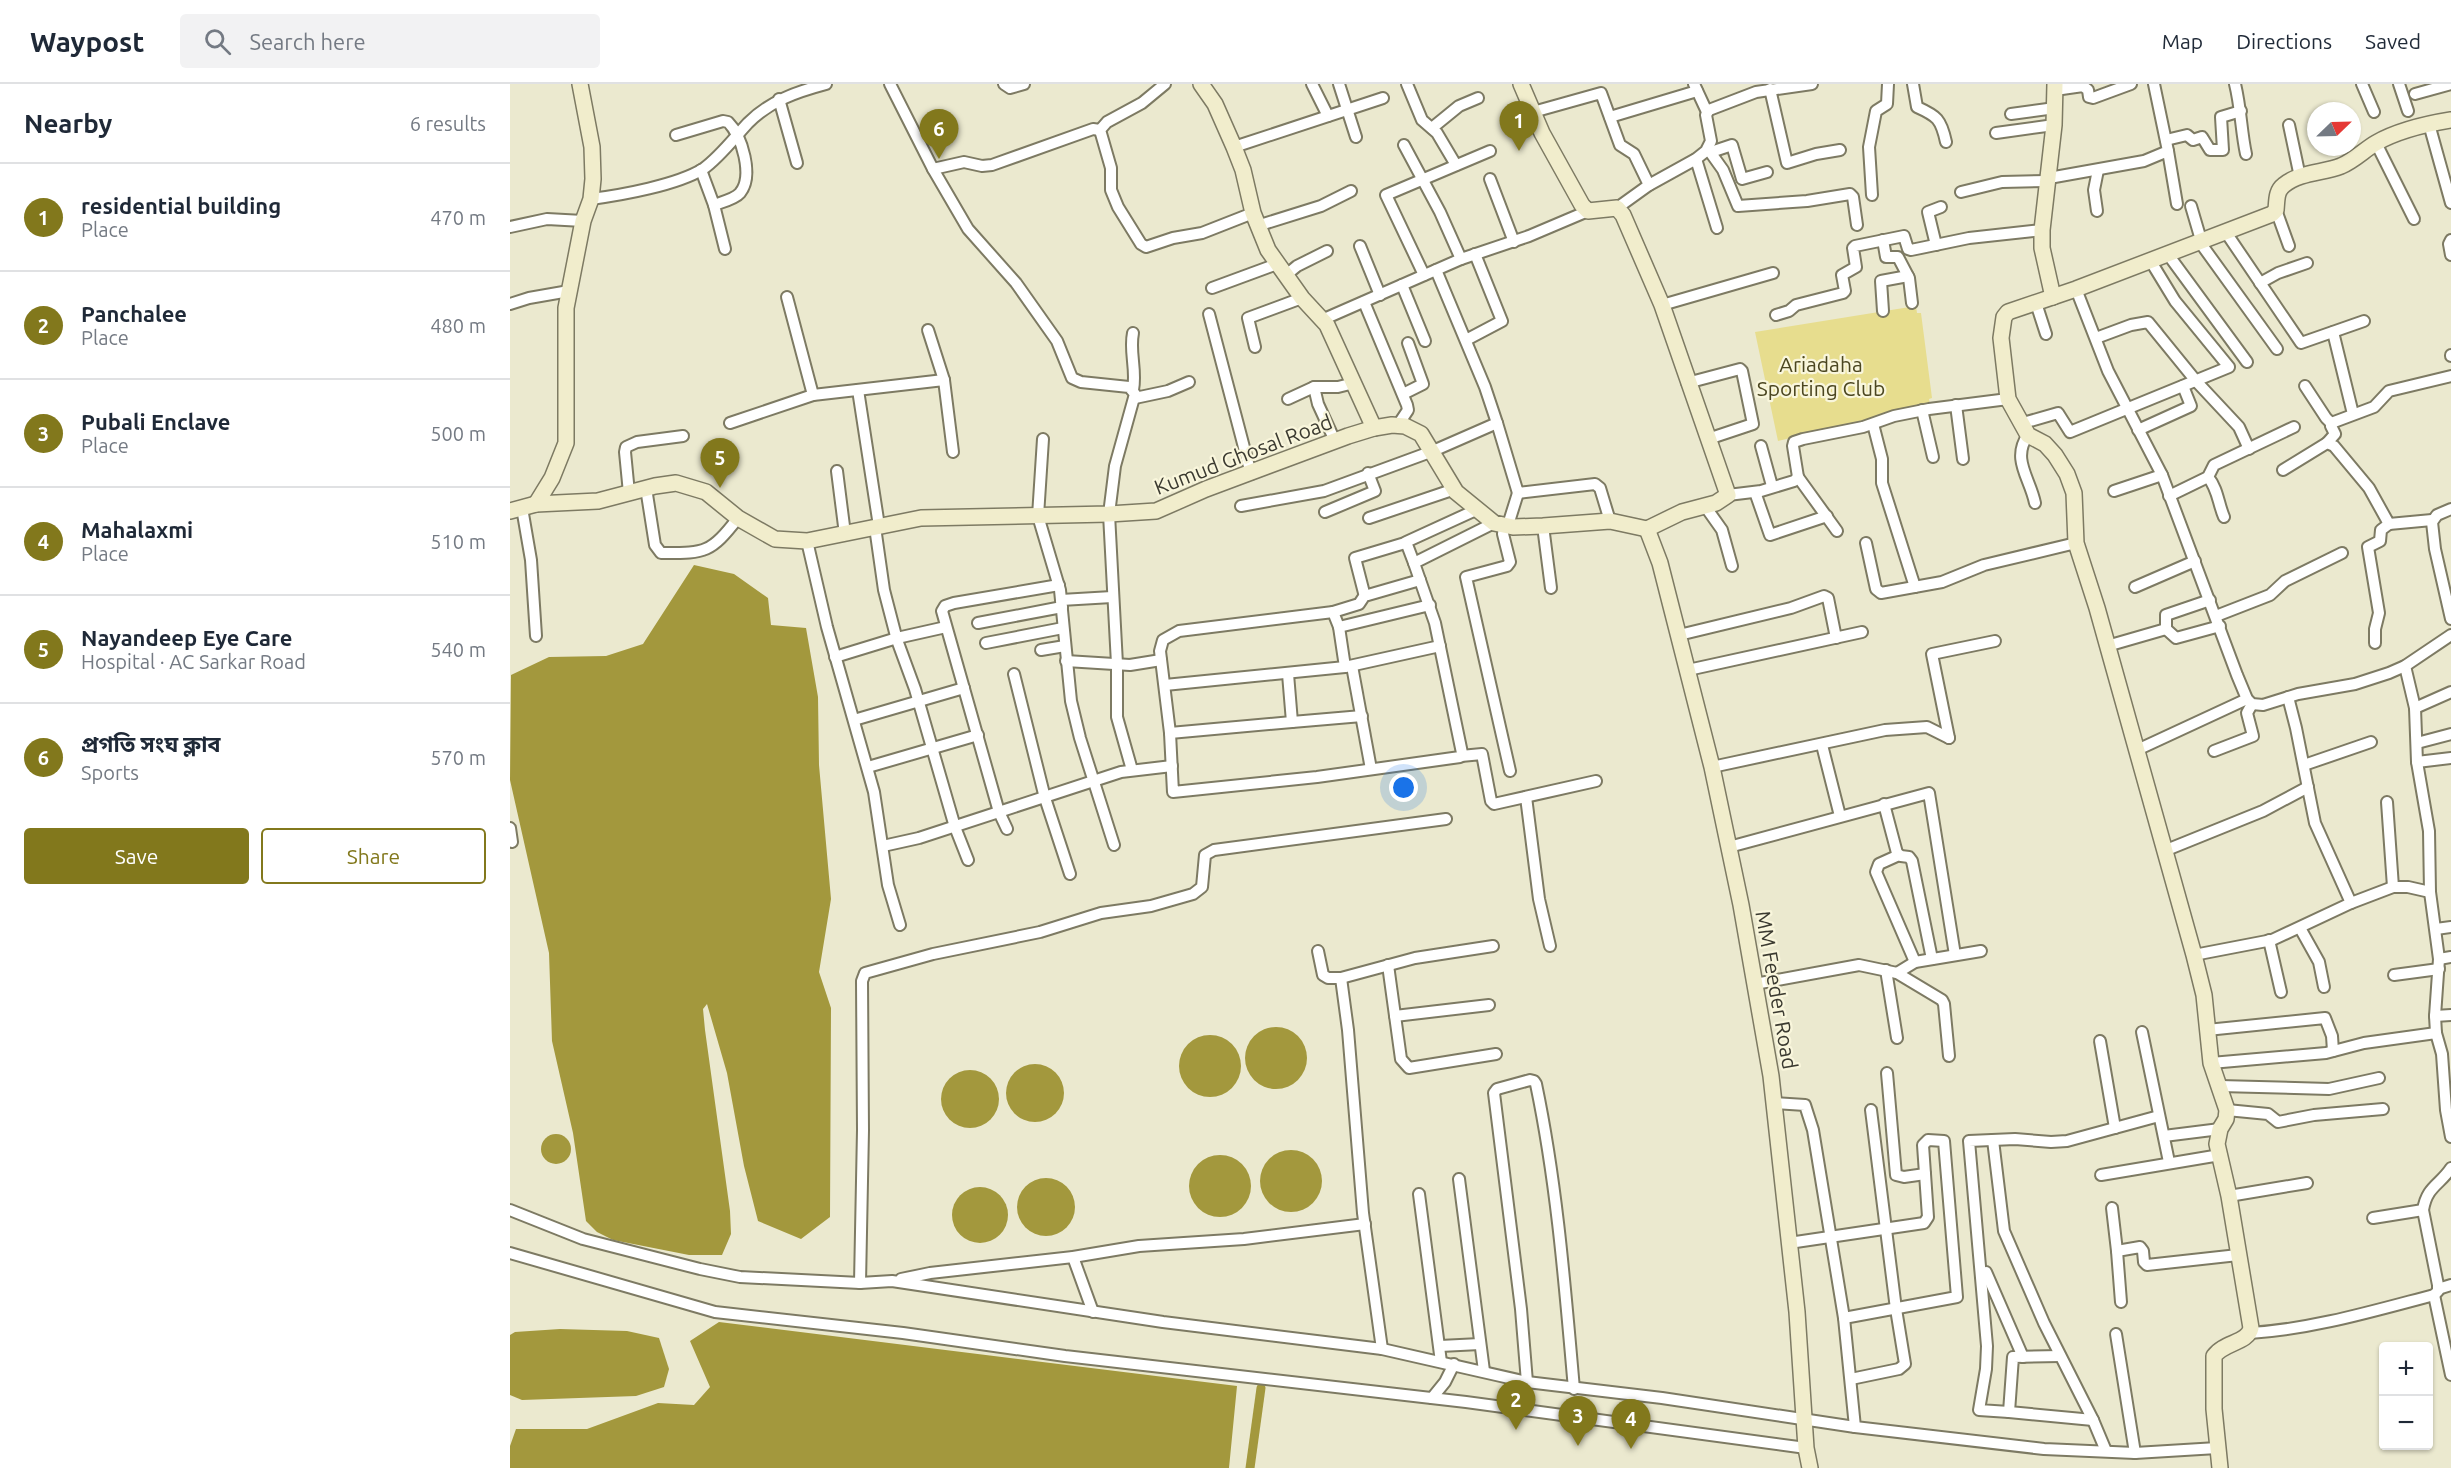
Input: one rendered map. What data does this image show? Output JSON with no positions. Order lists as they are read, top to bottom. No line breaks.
{"streets":{"street":["Kumud Ghosal Road","MM Feeder Road"]},"parks":["Ariadaha Sporting Club"],"north":"top right","page":{"header":"Waypost","search":"Search here","nav":["Map","Directions","Saved"],"heading":["Nearby","6 results"],"pins":["1","6","5","2","3","4"],"list":[{"mark":"1","name":"residential building","note":"Place","value":"470 m"},{"mark":"2","name":"Panchalee","note":"Place","value":"480 m"},{"mark":"3","name":"Pubali Enclave","note":"Place","value":"500 m"},{"mark":"4","name":"Mahalaxmi","note":"Place","value":"510 m"},{"mark":"5","name":"Nayandeep Eye Care","note":"Hospital · AC Sarkar Road","value":"540 m"},{"mark":"6","name":"প্রগতি সংঘ ক্লাব","note":"Sports","value":"570 m"}],"buttons":["Save","Share"],"map_buttons":["+","−"]}}
